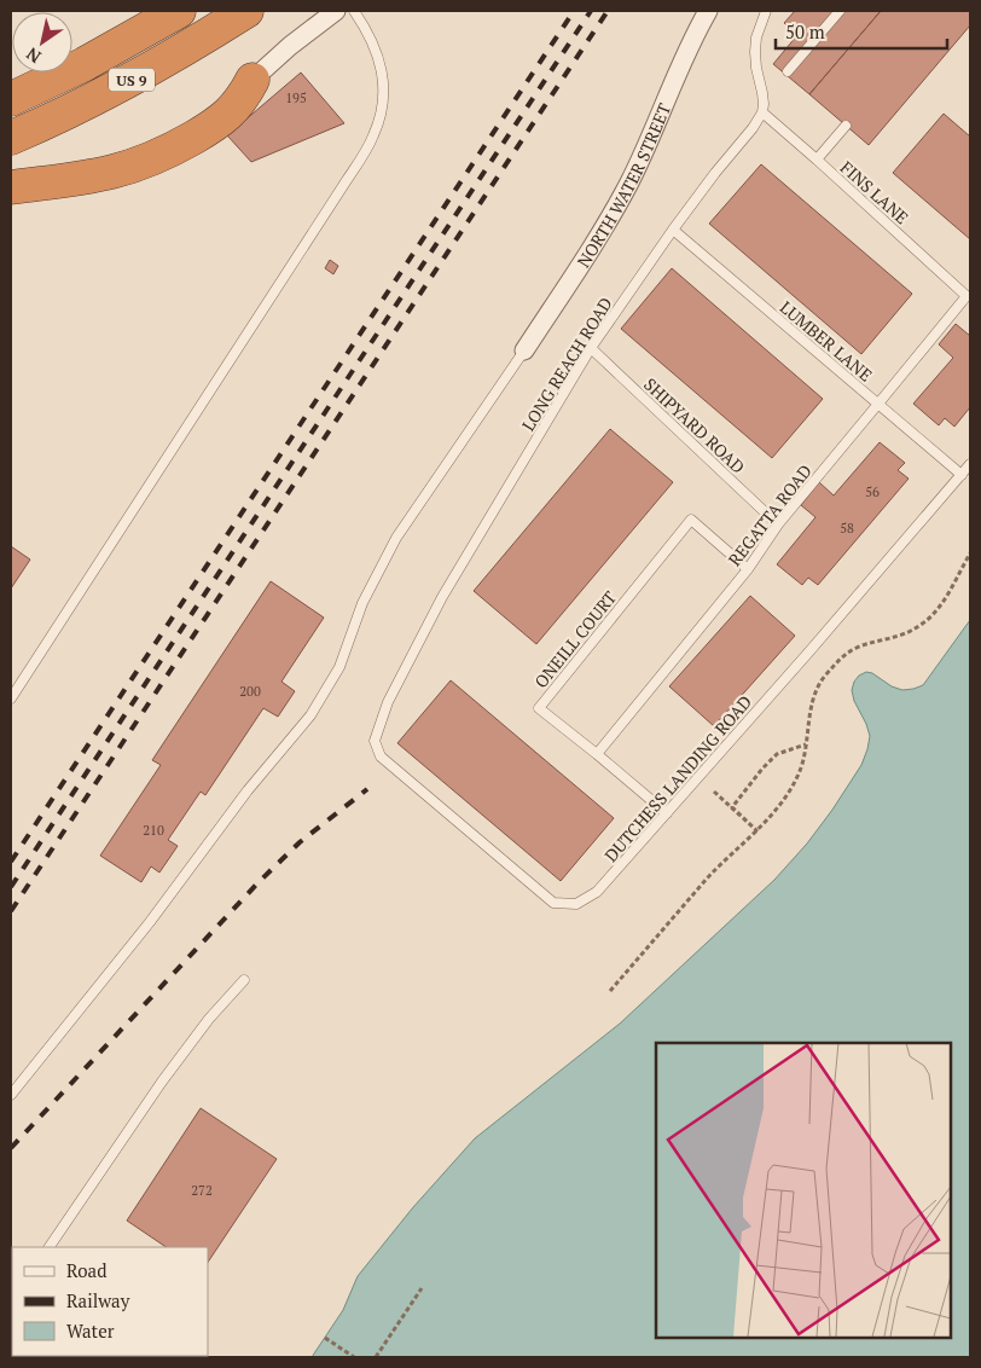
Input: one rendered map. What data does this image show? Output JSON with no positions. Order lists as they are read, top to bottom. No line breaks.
{"streets":{"highway":["US 9"],"street":["NORTH WATER STREET"],"lane":["FINS LANE","LUMBER LANE","LONG REACH ROAD","SHIPYARD ROAD","REGATTA ROAD","ONEILL COURT","DUTCHESS LANDING ROAD"]},"crossings":[["FINS LANE","LONG REACH ROAD"],["FINS LANE","REGATTA ROAD"],["LUMBER LANE","LONG REACH ROAD"],["LUMBER LANE","REGATTA ROAD"],["LUMBER LANE","DUTCHESS LANDING ROAD"],["LONG REACH ROAD","SHIPYARD ROAD"],["LONG REACH ROAD","DUTCHESS LANDING ROAD"],["SHIPYARD ROAD","REGATTA ROAD"],["REGATTA ROAD","ONEILL COURT"],["ONEILL COURT","DUTCHESS LANDING ROAD"]],"house_numbers":["195","56","58","200","210","272"],"legend":["Road","Railway","Water"],"scale_bar":"50 m","north":"bottom left"}
